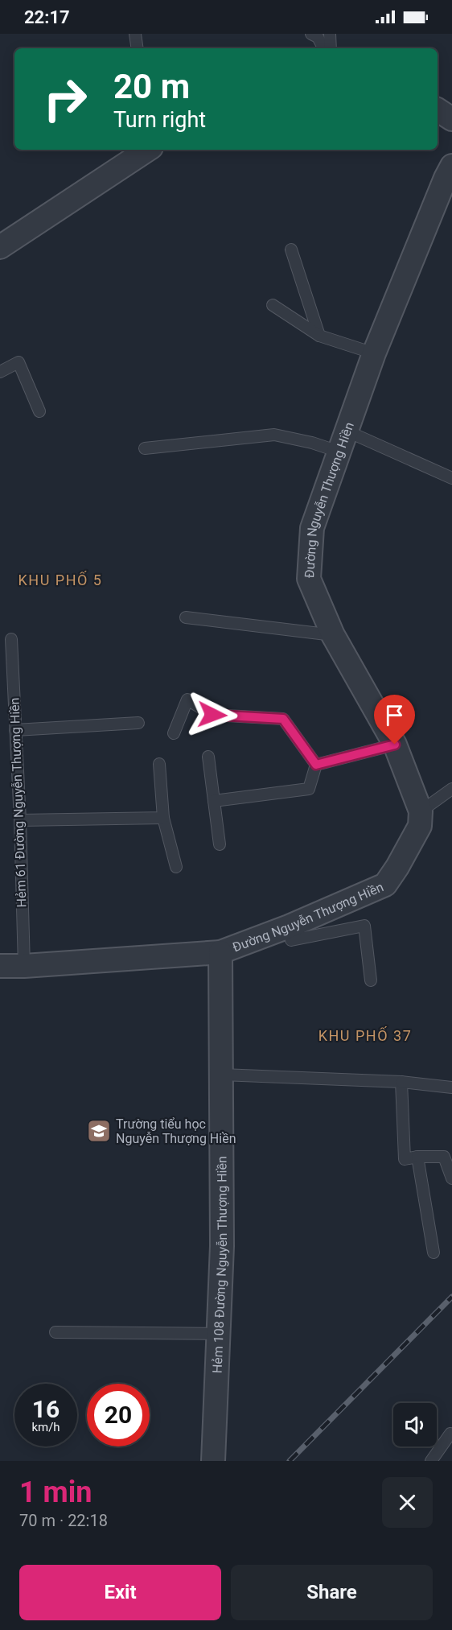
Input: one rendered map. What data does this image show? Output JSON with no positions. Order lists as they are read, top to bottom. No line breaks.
{"streets":{"street":["Đường Nguyễn Thượng Hiền","Hẻm 108 Đường Nguyễn Thượng Hiền"],"lane":["Hẻm 61 Đường Nguyễn Thượng Hiền"]},"crossings":[["Đường Nguyễn Thượng Hiền","Hẻm 61 Đường Nguyễn Thượng Hiền"],["Đường Nguyễn Thượng Hiền","Hẻm 108 Đường Nguyễn Thượng Hiền"]],"districts":["KHU PHỐ 5","KHU PHỐ 37"],"places":{"school or university":["Trường tiểu học Nguyễn Thượng Hiền"]},"page":{"status":"22:17","turn":["20 m","Turn right"],"speed":"16 km/h","limit":"20","heading":["1 min","70 m · 22:18"],"buttons":["Exit","Share"]}}
